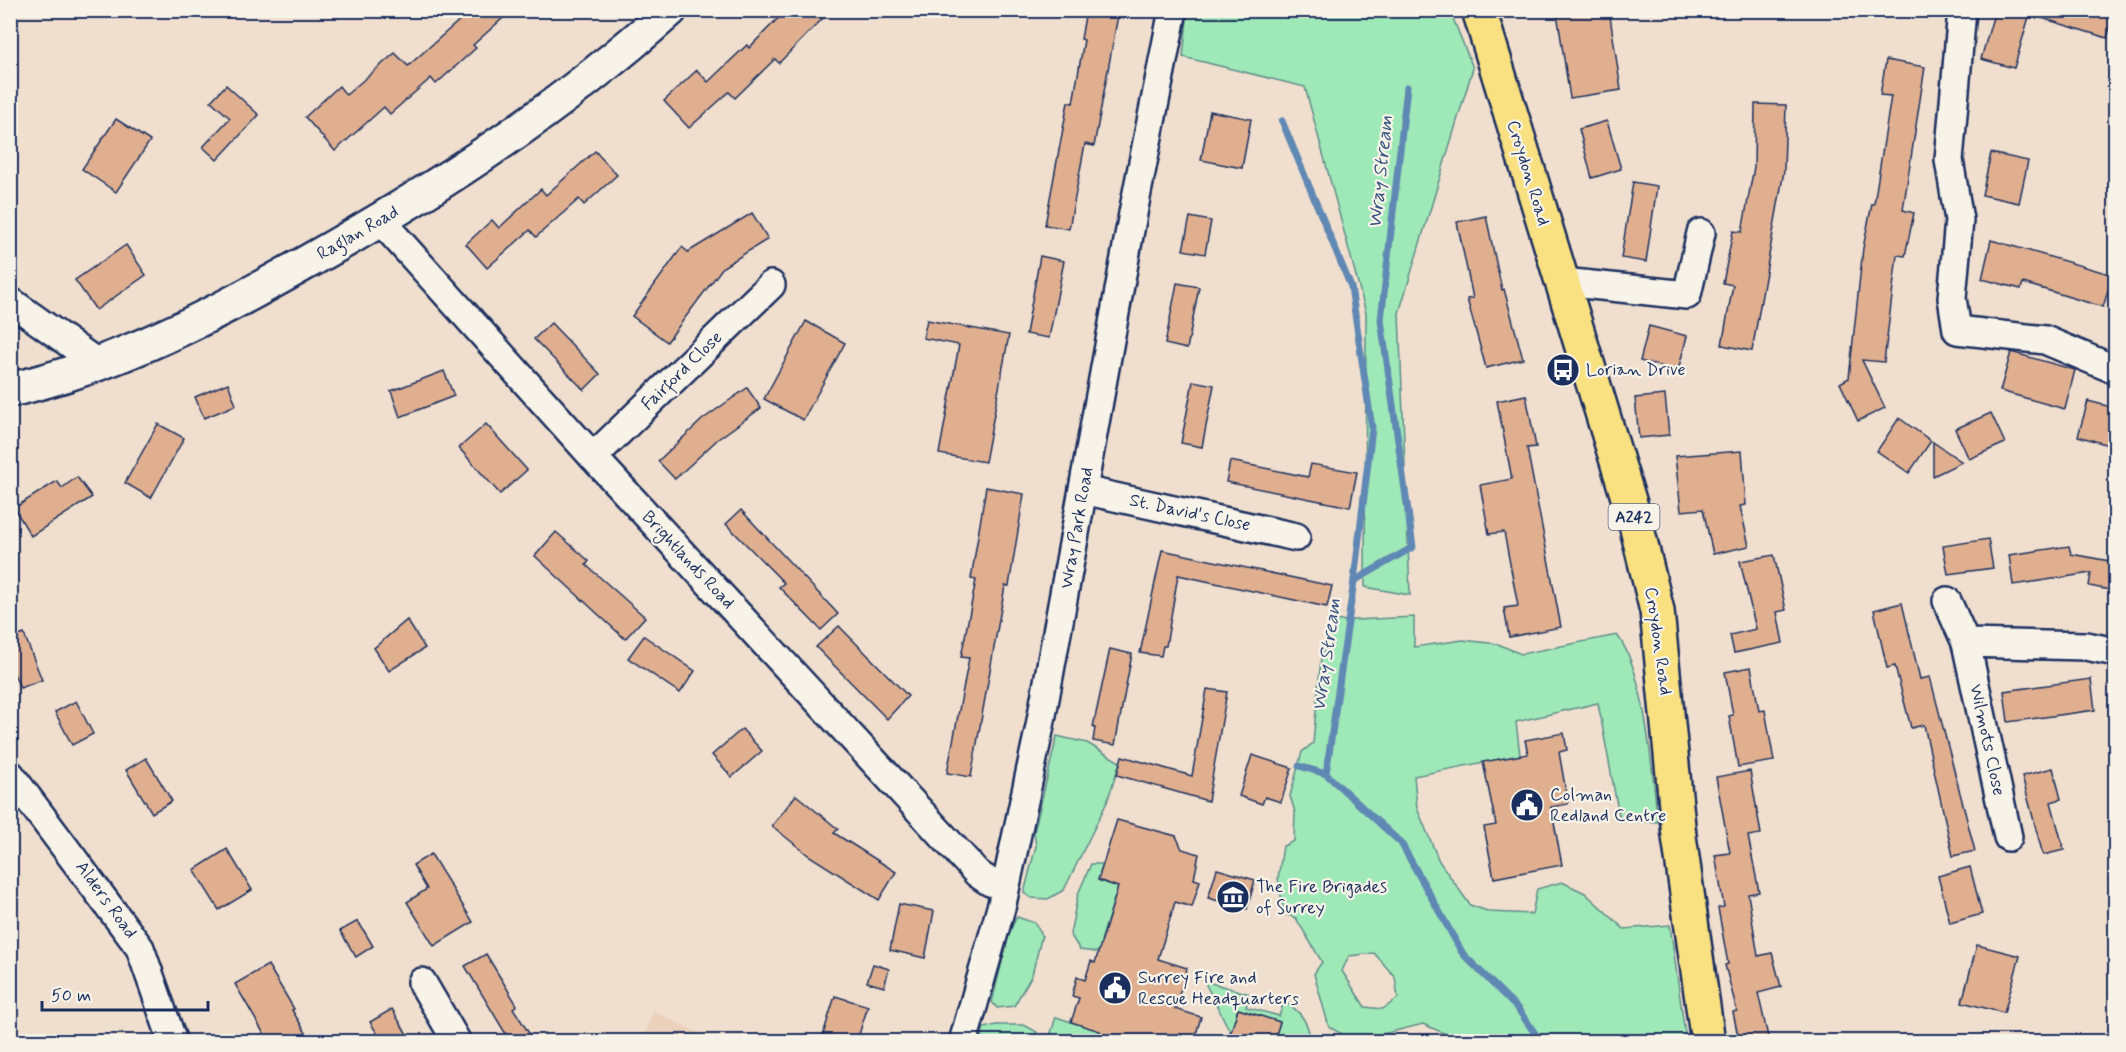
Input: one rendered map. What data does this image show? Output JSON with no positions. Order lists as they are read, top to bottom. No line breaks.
{"streets":{"main road":["Croydon Road","A242"],"street":["Raglan Road","Fairford Close","St. David's Close","Wray Park Road","Brightlands Road","Wilmots Close","Alders Road"]},"crossings":[["Raglan Road","Brightlands Road"],["Fairford Close","Brightlands Road"],["St. David's Close","Wray Park Road"],["Wray Park Road","Brightlands Road"]],"water":["Wray Stream"],"places":{"bus stop":["Lorian Drive"],"public building":["Colman Redland Centre","Surrey Fire and Rescue Headquarters"],"museum":["The Fire Brigades of Surrey"]},"scale_bar":"50 m"}
